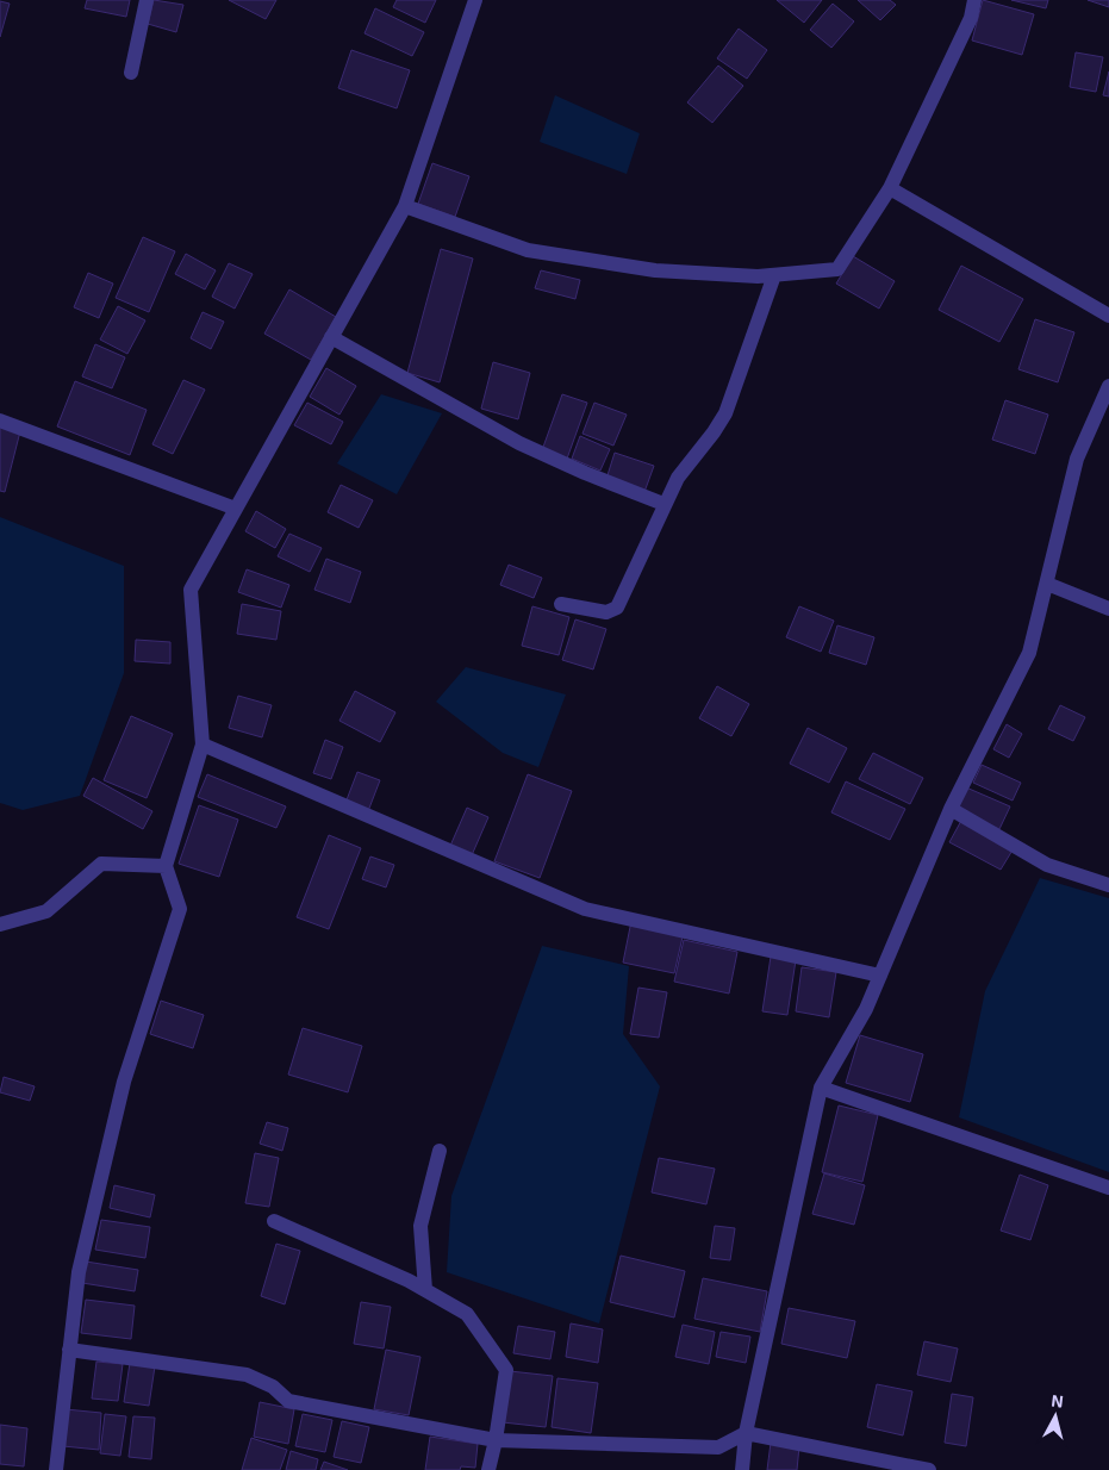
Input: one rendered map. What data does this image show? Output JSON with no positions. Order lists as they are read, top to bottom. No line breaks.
{"north":"top"}
